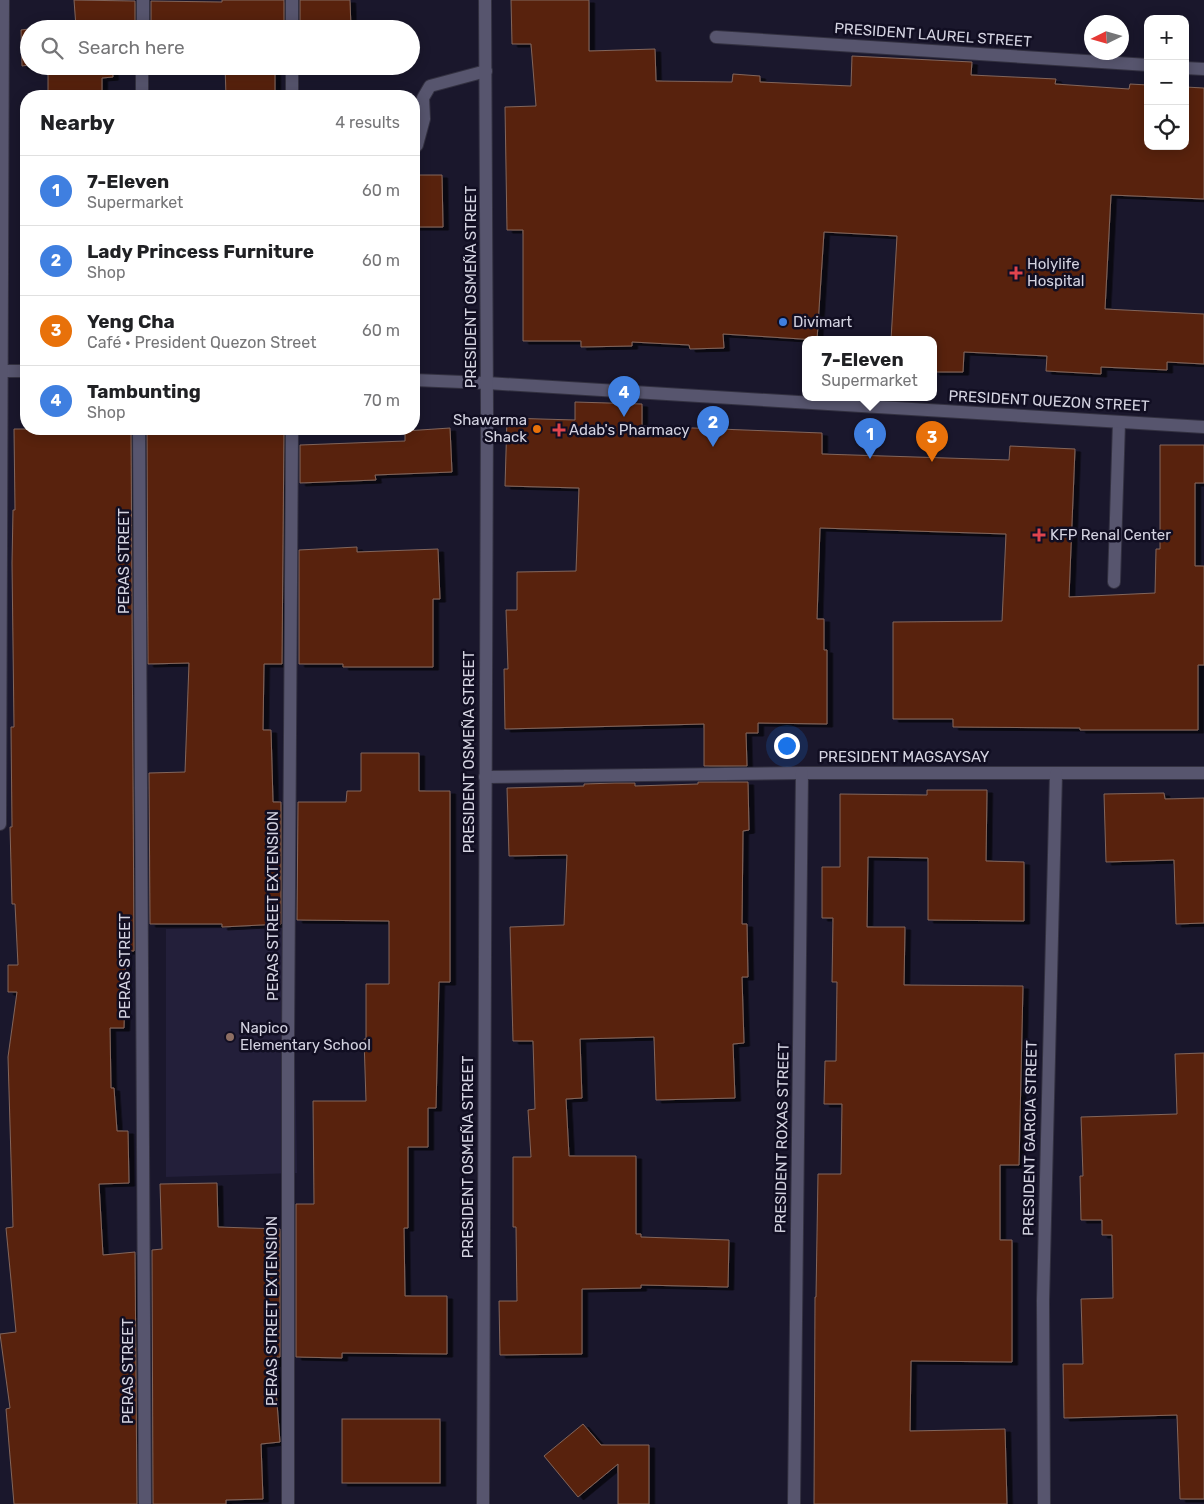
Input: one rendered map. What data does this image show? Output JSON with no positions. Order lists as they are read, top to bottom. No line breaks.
{"streets":{"street":["PRESIDENT LAUREL STREET","PRESIDENT OSMEÑA STREET","PRESIDENT QUEZON STREET","PERAS STREET","PRESIDENT MAGSAYSAY","PERAS STREET EXTENSION","PRESIDENT ROXAS STREET","PRESIDENT GARCIA STREET"]},"crossings":[["PRESIDENT OSMEÑA STREET","PRESIDENT QUEZON STREET"],["PRESIDENT OSMEÑA STREET","PRESIDENT MAGSAYSAY"],["PRESIDENT MAGSAYSAY","PRESIDENT ROXAS STREET"],["PRESIDENT MAGSAYSAY","PRESIDENT GARCIA STREET"]],"places":{"health":["Holylife Hospital","Adab's Pharmacy","KFP Renal Center"],"other":["Divimart","Shawarma Shack","Napico Elementary School"]},"north":"left","page":{"map_buttons":["+","−"],"search":"Search here","heading":["Nearby","4 results"],"list":[{"mark":"1","name":"7-Eleven","note":"Supermarket","value":"60 m"},{"mark":"2","name":"Lady Princess Furniture","note":"Shop","value":"60 m"},{"mark":"3","name":"Yeng Cha","note":"Café · President Quezon Street","value":"60 m"},{"mark":"4","name":"Tambunting","note":"Shop","value":"70 m"}],"popup":["7-Eleven","Supermarket"],"pins":["4","2","1","3"]}}
